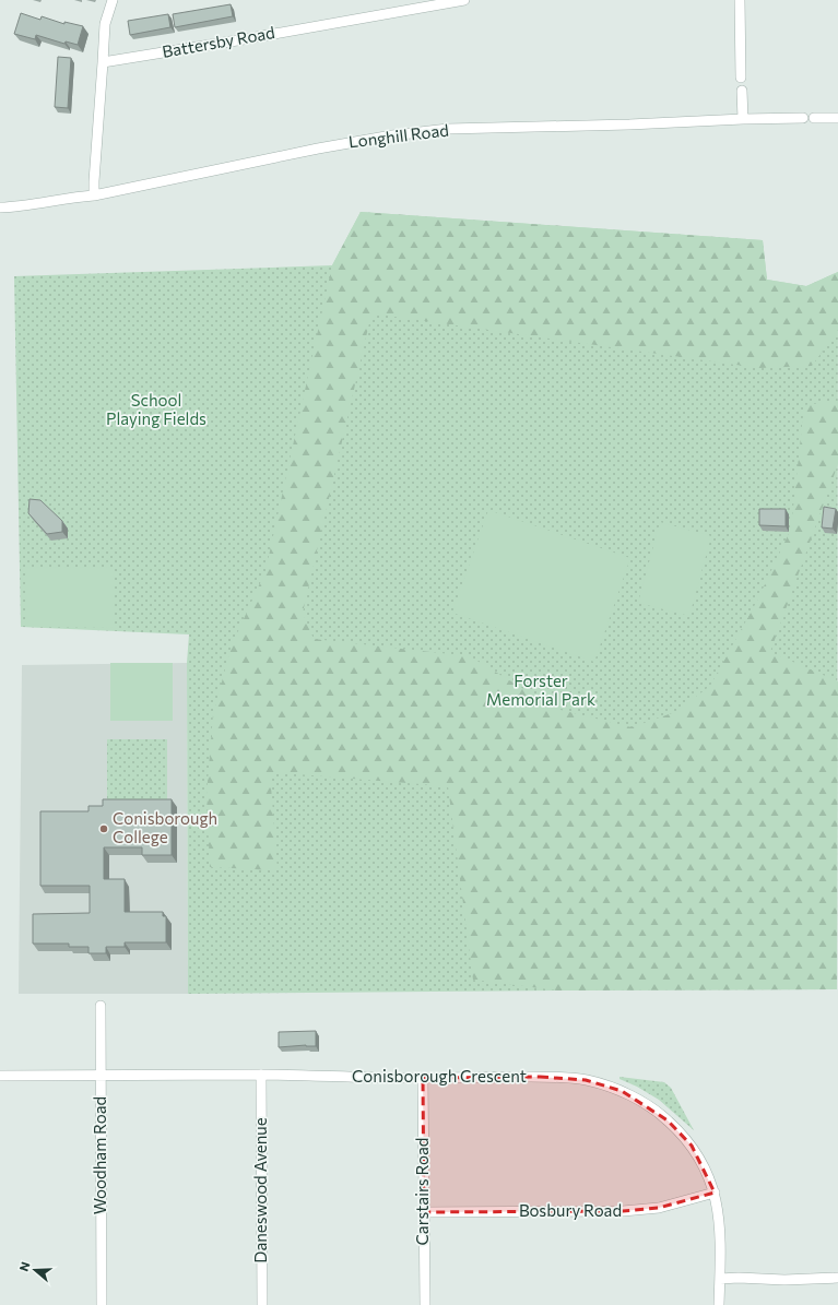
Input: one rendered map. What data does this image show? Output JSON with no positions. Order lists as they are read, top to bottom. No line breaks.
{"streets":{"street":["Battersby Road","Longhill Road","Conisborough Crescent","Woodham Road","Daneswood Avenue","Carstairs Road","Bosbury Road"]},"crossings":[["Conisborough Crescent","Woodham Road"],["Conisborough Crescent","Daneswood Avenue"],["Conisborough Crescent","Carstairs Road"],["Conisborough Crescent","Bosbury Road"],["Carstairs Road","Bosbury Road"]],"parks":["School Playing Fields","Forster Memorial Park"],"places":["Conisborough College"],"north":"left"}
